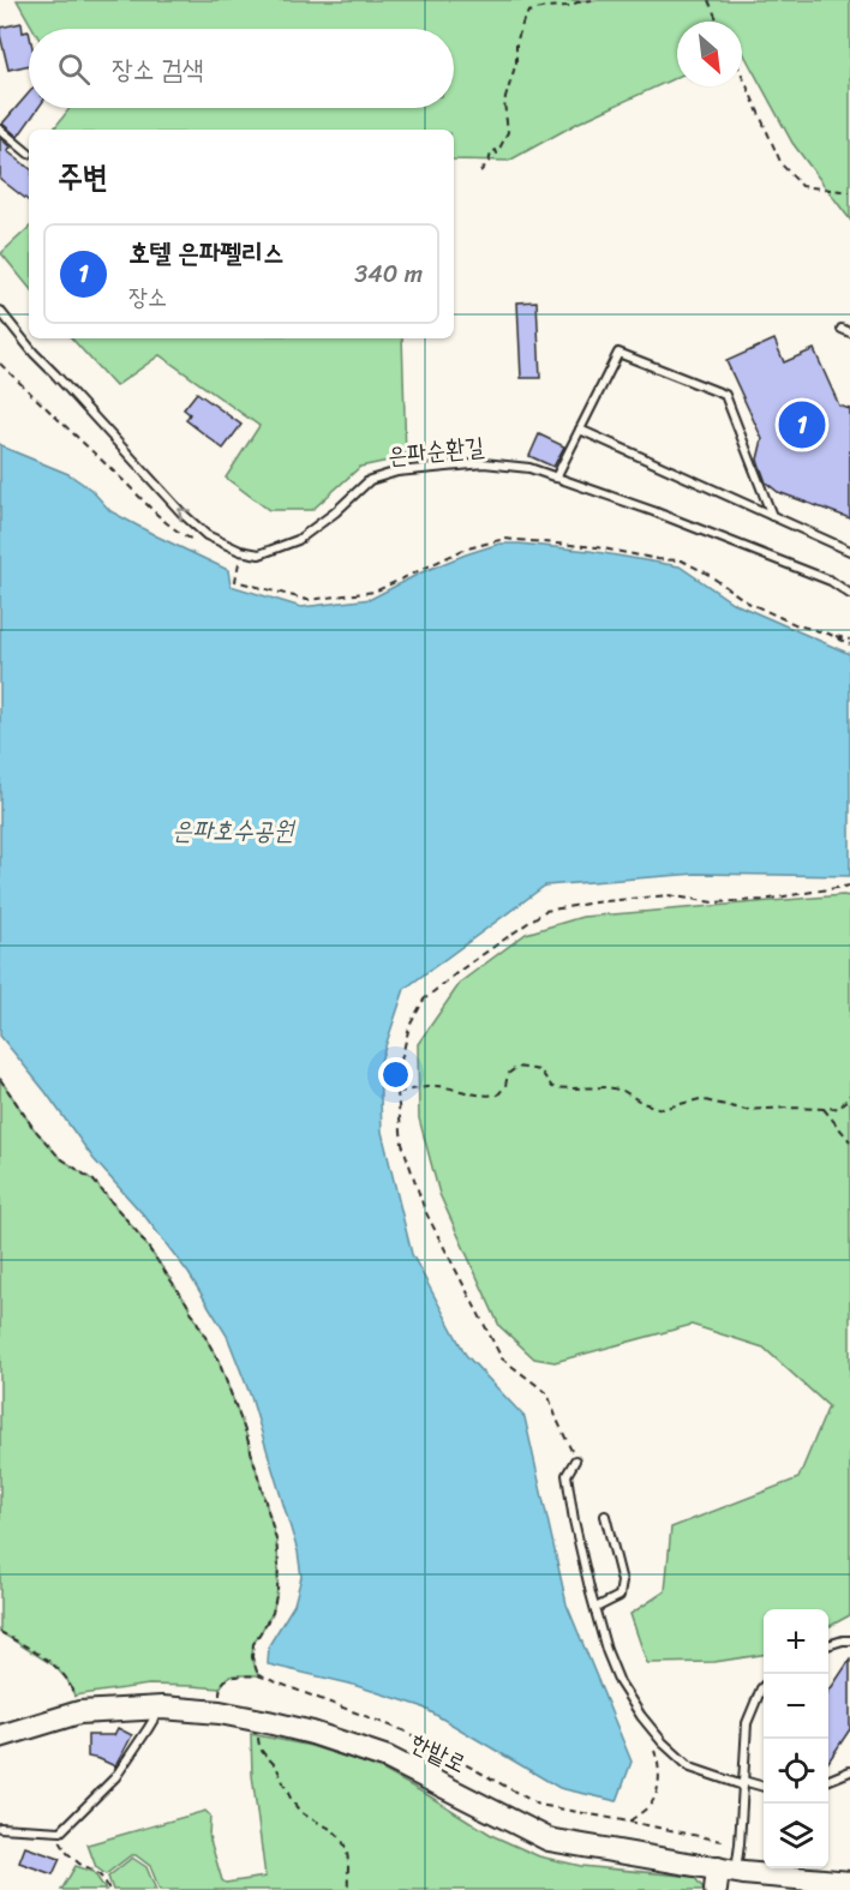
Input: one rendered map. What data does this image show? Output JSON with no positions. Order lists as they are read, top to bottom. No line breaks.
{"streets":{"street":["한밭로"],"lane":["은파순환길"]},"water":["은파호수공원"],"north":"bottom right","page":{"search":"장소 검색","heading":"주변","list":[{"mark":"1","name":"호텔 은파펠리스","note":"장소","value":"340 m"}],"pins":"1","map_buttons":["+","−"]}}
